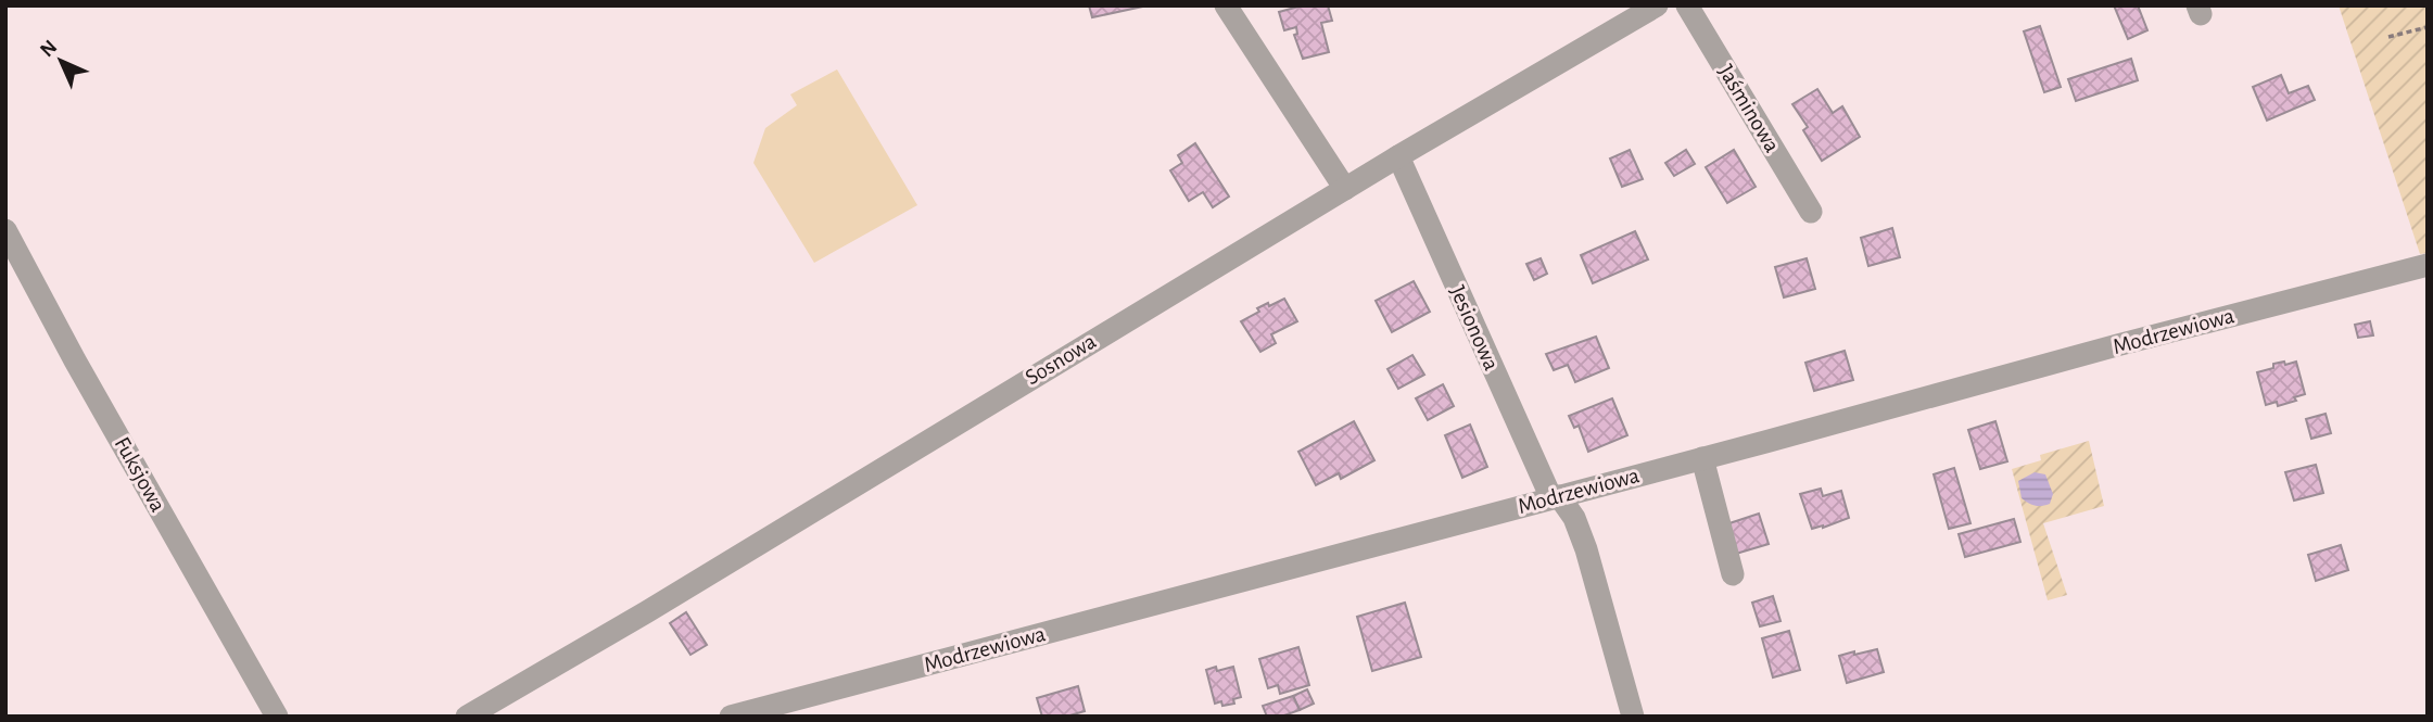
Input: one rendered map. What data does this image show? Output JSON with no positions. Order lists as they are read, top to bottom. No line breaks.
{"streets":{"street":["Jaśminowa","Jesionowa","Modrzewiowa","Sosnowa","Fuksjowa"]},"crossings":[["Jesionowa","Modrzewiowa"],["Jesionowa","Sosnowa"]],"north":"top left"}
